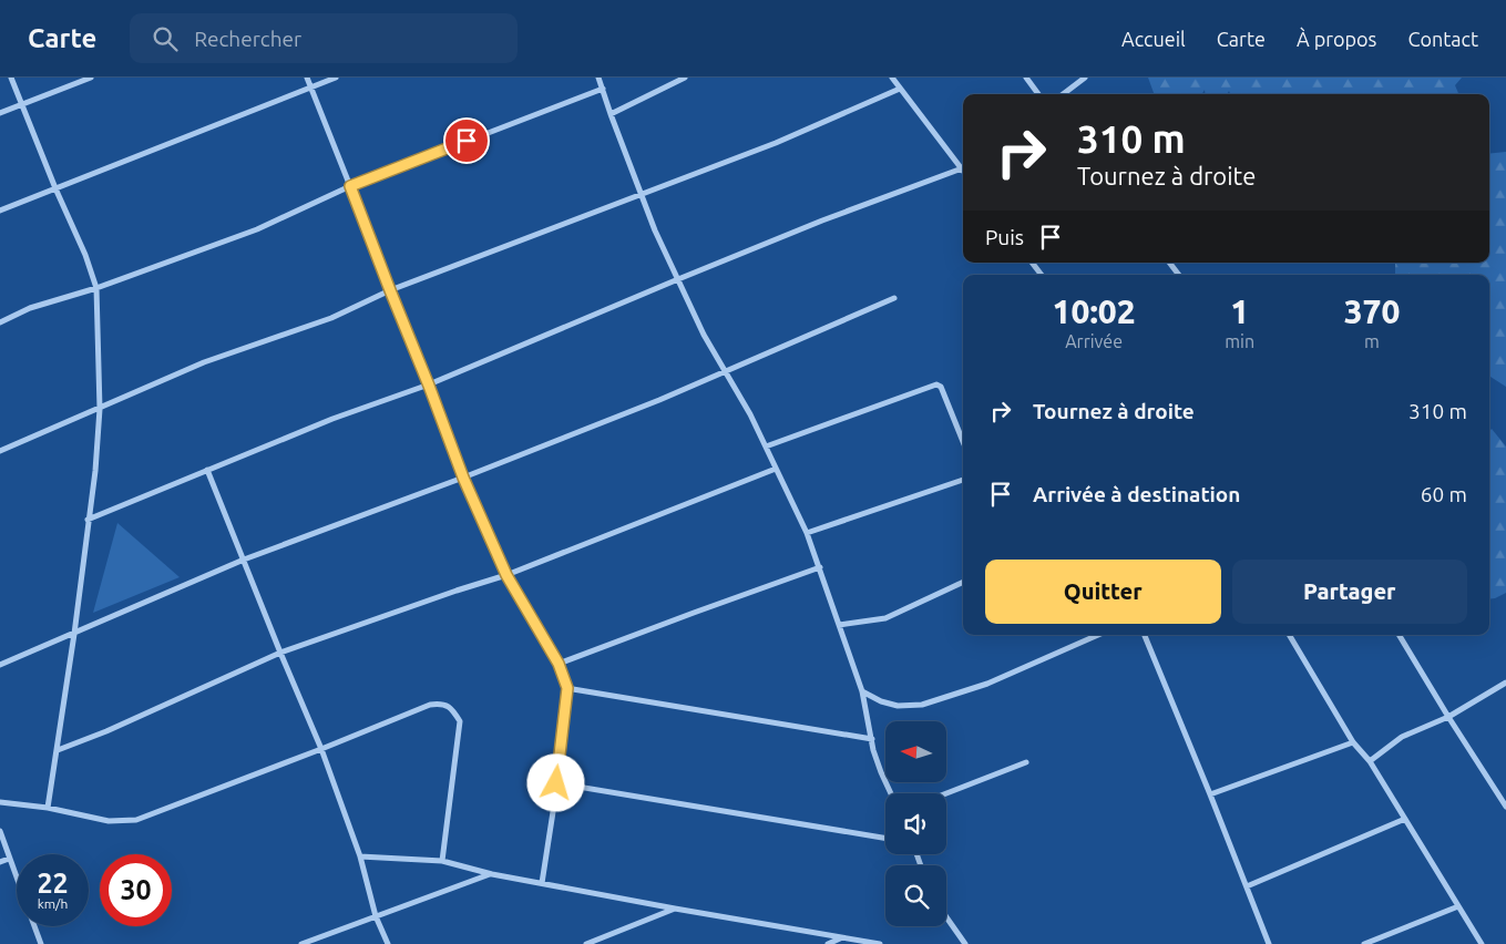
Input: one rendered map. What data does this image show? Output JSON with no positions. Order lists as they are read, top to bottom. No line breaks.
{"north":"left","page":{"header":"Carte","search":"Rechercher","nav":["Accueil","Carte","À propos","Contact"],"turn":["310 m","Tournez à droite"],"then":"Puis","eta":["10:02","Arrivée","1","min","370","m"],"list":[{"name":"Tournez à droite","value":"310 m"},{"name":"Arrivée à destination","value":"60 m"}],"buttons":["Quitter","Partager"],"speed":"22 km/h","limit":"30"}}
